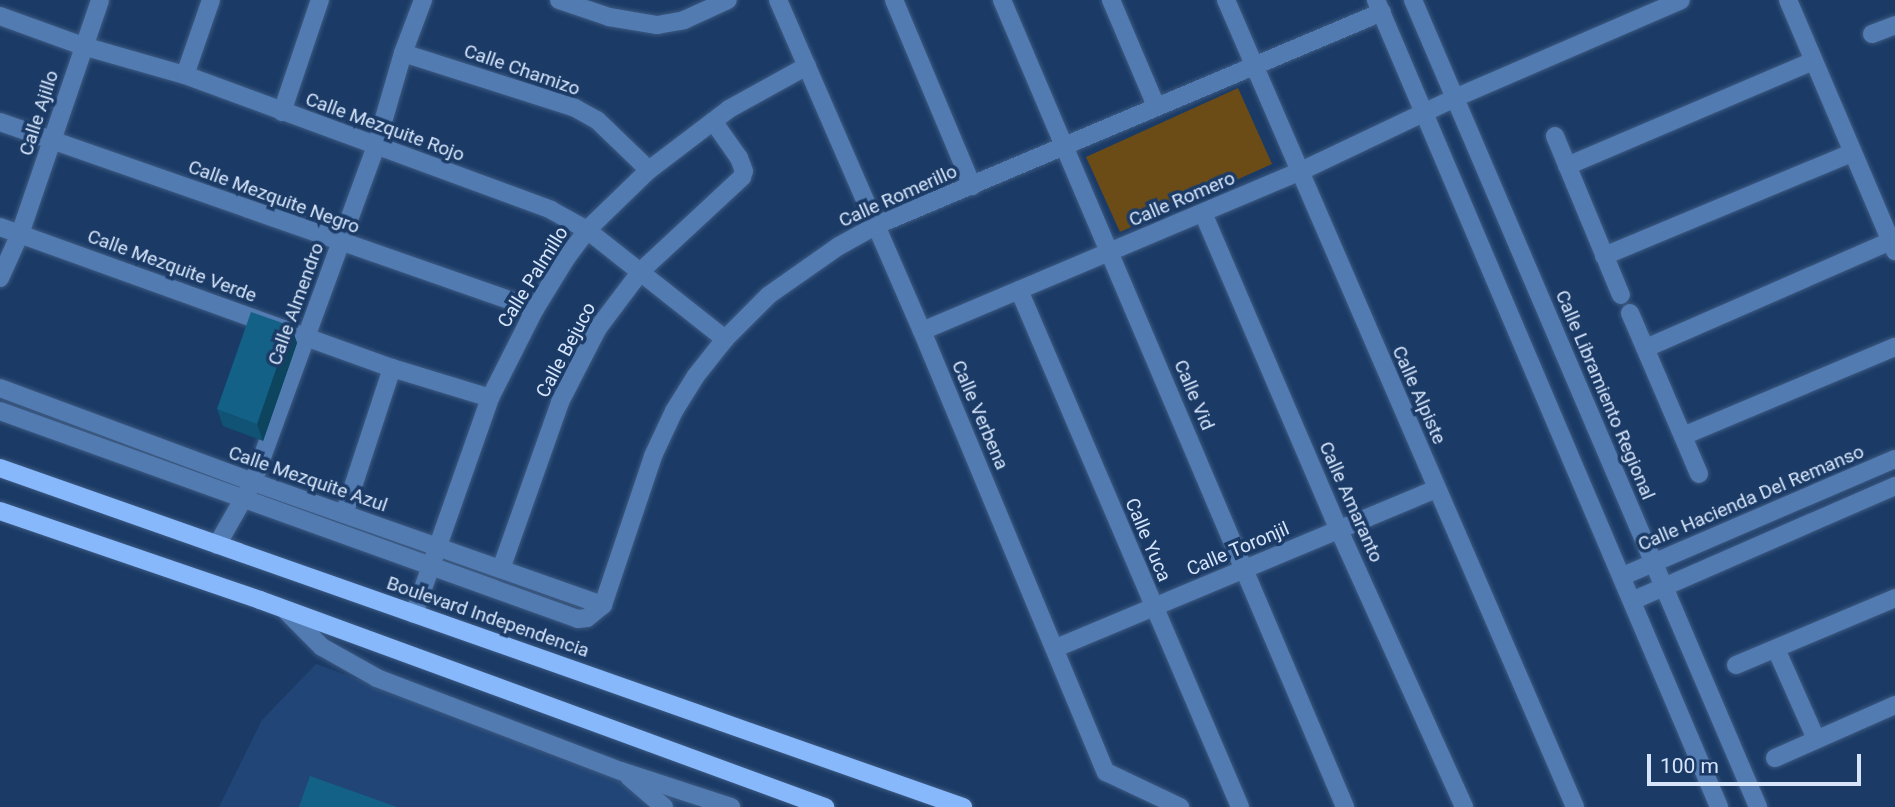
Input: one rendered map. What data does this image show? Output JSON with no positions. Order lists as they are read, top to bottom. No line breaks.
{"streets":{"main road":["Boulevard Independencia"],"street":["Calle Chamizo","Calle Ajillo","Calle Mezquite Rojo","Calle Romerillo","Calle Mezquite Negro","Calle Romero","Calle Mezquite Verde","Calle Palmillo","Calle Almendro","Calle Bejuco","Calle Vid","Calle Alpiste","Calle Libramiento Regional","Calle Verbena","Calle Mezquite Azul","Calle Hacienda Del Remanso","Calle Amaranto","Calle Yuca","Calle Toronjil"]},"crossings":[["Calle Chamizo","Calle Palmillo"],["Calle Chamizo","Calle Almendro"],["Calle Ajillo","Calle Mezquite Rojo"],["Calle Ajillo","Calle Mezquite Negro"],["Calle Ajillo","Calle Mezquite Verde"],["Calle Mezquite Rojo","Calle Romerillo"],["Calle Mezquite Rojo","Calle Palmillo"],["Calle Mezquite Rojo","Calle Almendro"],["Calle Mezquite Rojo","Calle Bejuco"],["Calle Romerillo","Calle Vid"],["Calle Romerillo","Calle Alpiste"],["Calle Romerillo","Calle Verbena"],["Calle Romerillo","Calle Mezquite Azul"],["Calle Mezquite Negro","Calle Palmillo"],["Calle Mezquite Negro","Calle Almendro"],["Calle Romero","Calle Vid"],["Calle Romero","Calle Alpiste"],["Calle Romero","Calle Libramiento Regional"],["Calle Romero","Calle Verbena"],["Calle Romero","Calle Amaranto"],["Calle Romero","Calle Yuca"],["Calle Mezquite Verde","Calle Palmillo"],["Calle Mezquite Verde","Calle Almendro"],["Calle Palmillo","Calle Bejuco"],["Calle Palmillo","Calle Verbena"],["Calle Palmillo","Calle Mezquite Azul"],["Calle Palmillo","Boulevard Independencia"],["Calle Almendro","Calle Mezquite Azul"],["Calle Almendro","Boulevard Independencia"],["Calle Bejuco","Calle Mezquite Azul"],["Calle Vid","Calle Toronjil"],["Calle Alpiste","Calle Toronjil"],["Calle Libramiento Regional","Calle Hacienda Del Remanso"],["Calle Verbena","Calle Toronjil"],["Calle Amaranto","Calle Toronjil"],["Calle Yuca","Calle Toronjil"]],"scale_bar":"100 m"}
